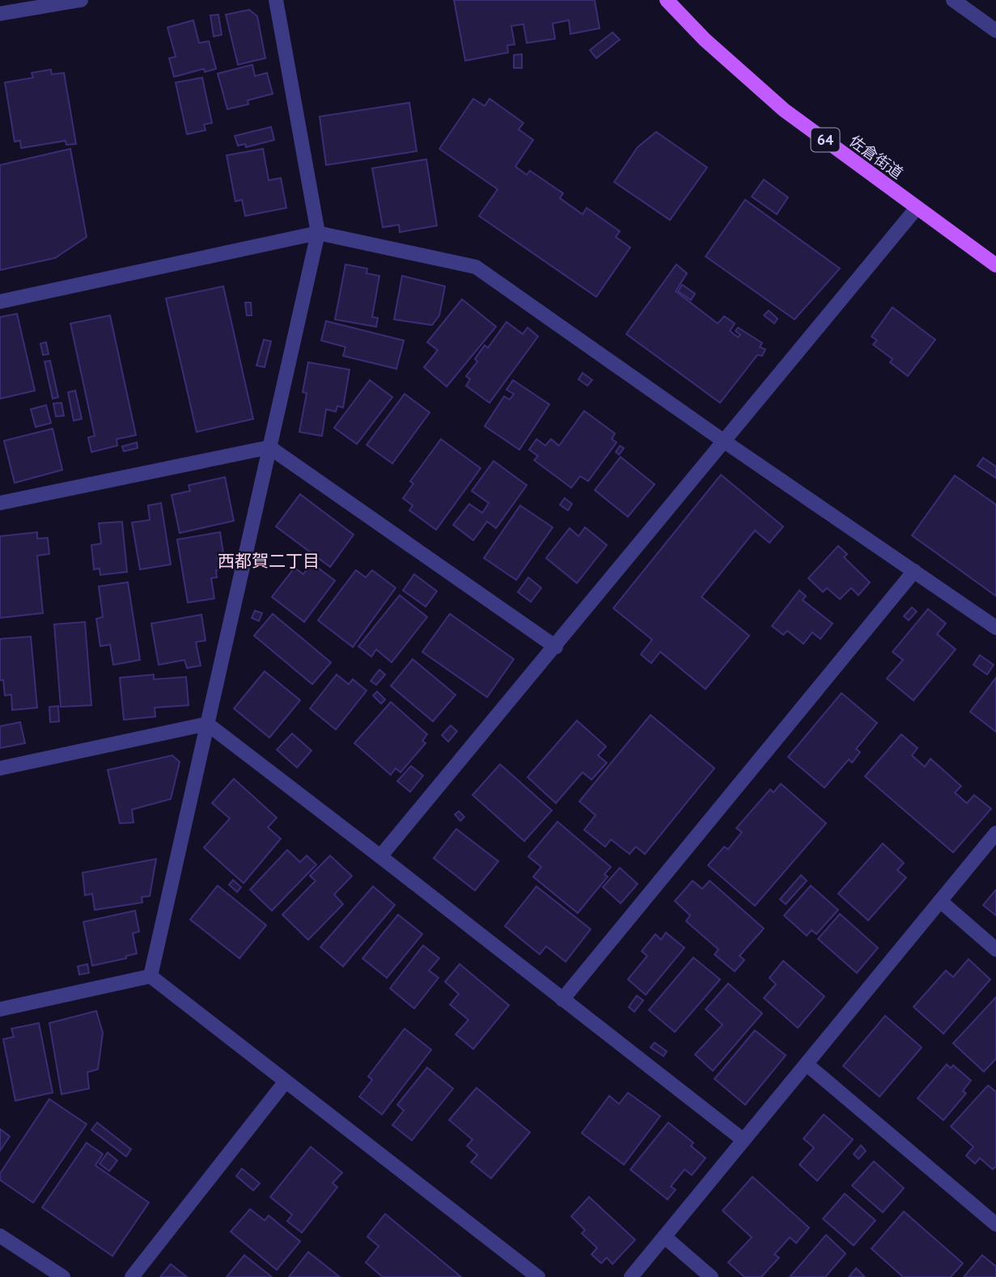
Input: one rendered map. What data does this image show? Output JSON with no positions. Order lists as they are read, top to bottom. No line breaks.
{"streets":{"main road":["64","佐倉街道"]},"districts":["西都賀二丁目"]}
